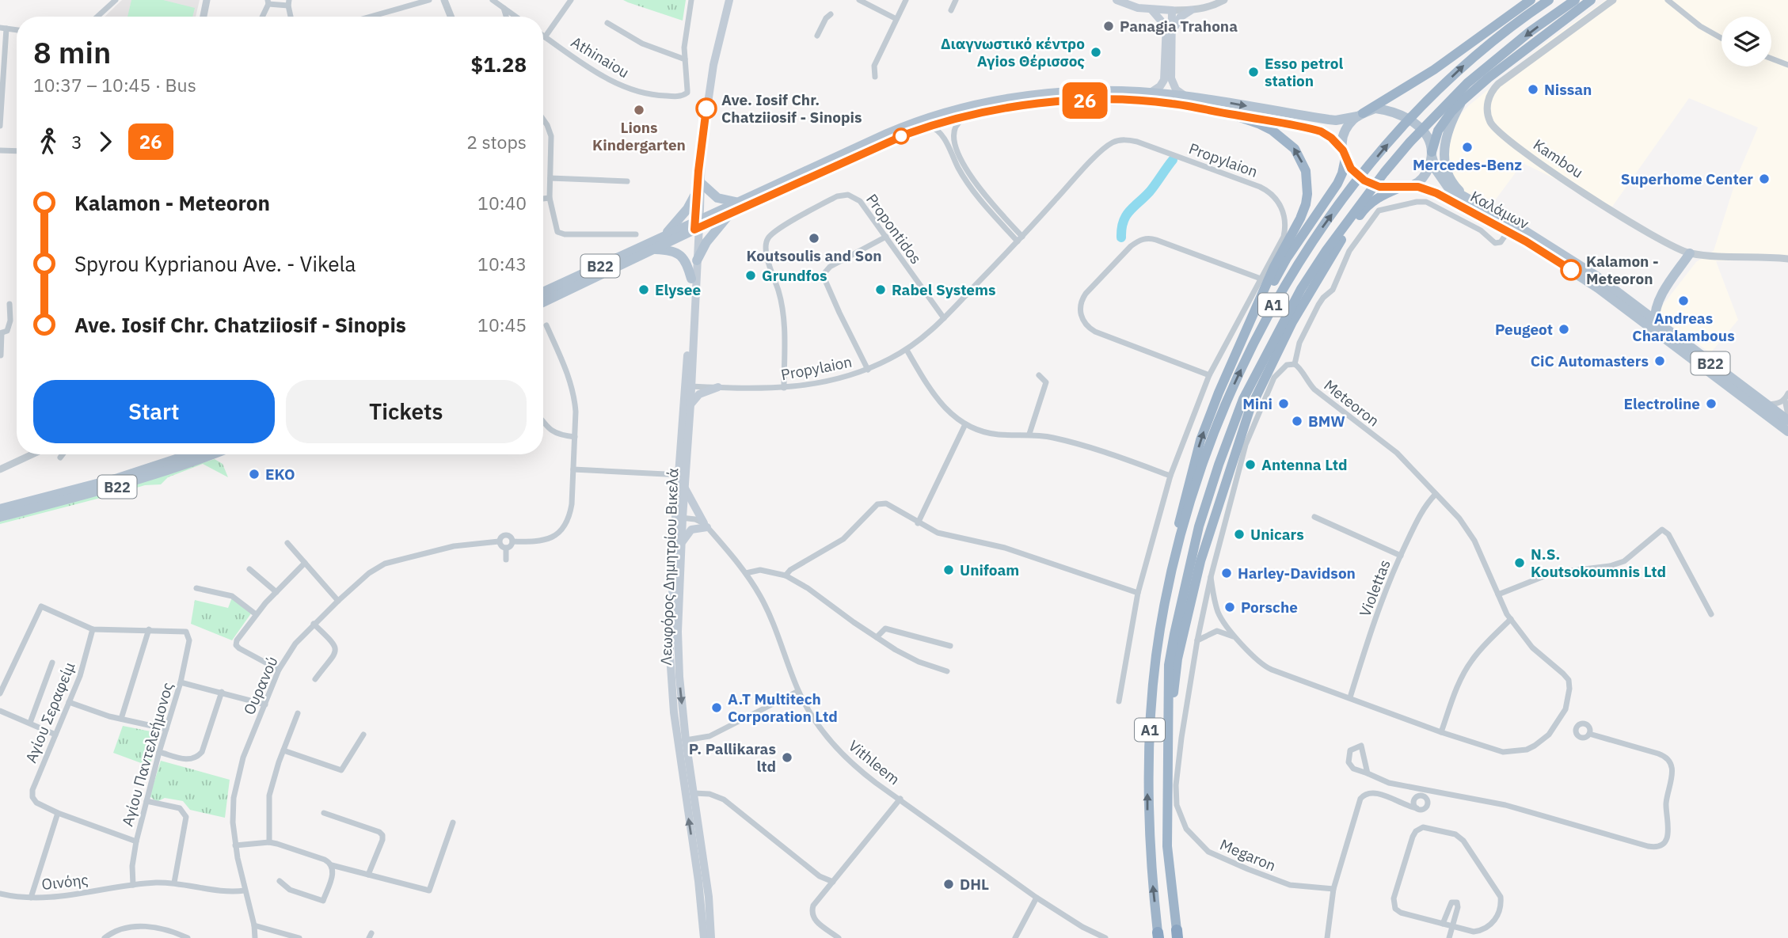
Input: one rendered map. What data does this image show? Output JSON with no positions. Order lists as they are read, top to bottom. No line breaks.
{"streets":{"highway":["A1"],"main road":["Καλάμων","B22","Λεωφόρος Δημητρίου Βικελά"],"street":["Athinaiou","Kambou","Propylaion","Propontidos","Meteoron","Violettas","Ουρανού","Αγίου Σεραφείμ","Αγίου Παντελεήμονος","Vithleem","Megaron","Οινόης"]},"crossings":[["Propylaion","Propontidos"],["Propylaion","Λεωφόρος Δημητρίου Βικελά"],["Καλάμων","B22"],["B22","Λεωφόρος Δημητρίου Βικελά"],["Meteoron","Violettas"],["Meteoron","Megaron"],["Ουρανού","Οινόης"],["Αγίου Παντελεήμονος","Οινόης"]],"places":["Panagia Trahona","Διαγνωστικό κέντρο Αγios Θέρισσος","Esso petrol station","Nissan","Ave. Iosif Chr. Chatziiosif - Sinopis","Lions Kindergarten","Mercedes-Benz","Superhome Center","Koutsoulis and Son","Kalamon - Meteoron","Grundfos","Elysee","Rabel Systems","Andreas Charalambous","Peugeot","CiC Automasters","Mini","Electroline","BMW","Antenna Ltd","EKO","Unicars","N.S. Koutsokoumnis Ltd","Unifoam","Harley-Davidson","Porsche","A.T Multitech Corporation Ltd","P. Pallikaras ltd","DHL"],"lines":["bus line 26"],"page":{"on_map":"26","heading":["8 min","10:37 – 10:45 · Bus","$1.28"],"legs":["3","26","2 stops"],"list":[{"name":"Kalamon - Meteoron","value":"10:40"},{"name":"Spyrou Kyprianou Ave. - Vikela","value":"10:43"},{"name":"Ave. Iosif Chr. Chatziiosif - Sinopis","value":"10:45"}],"buttons":["Start","Tickets"]}}
